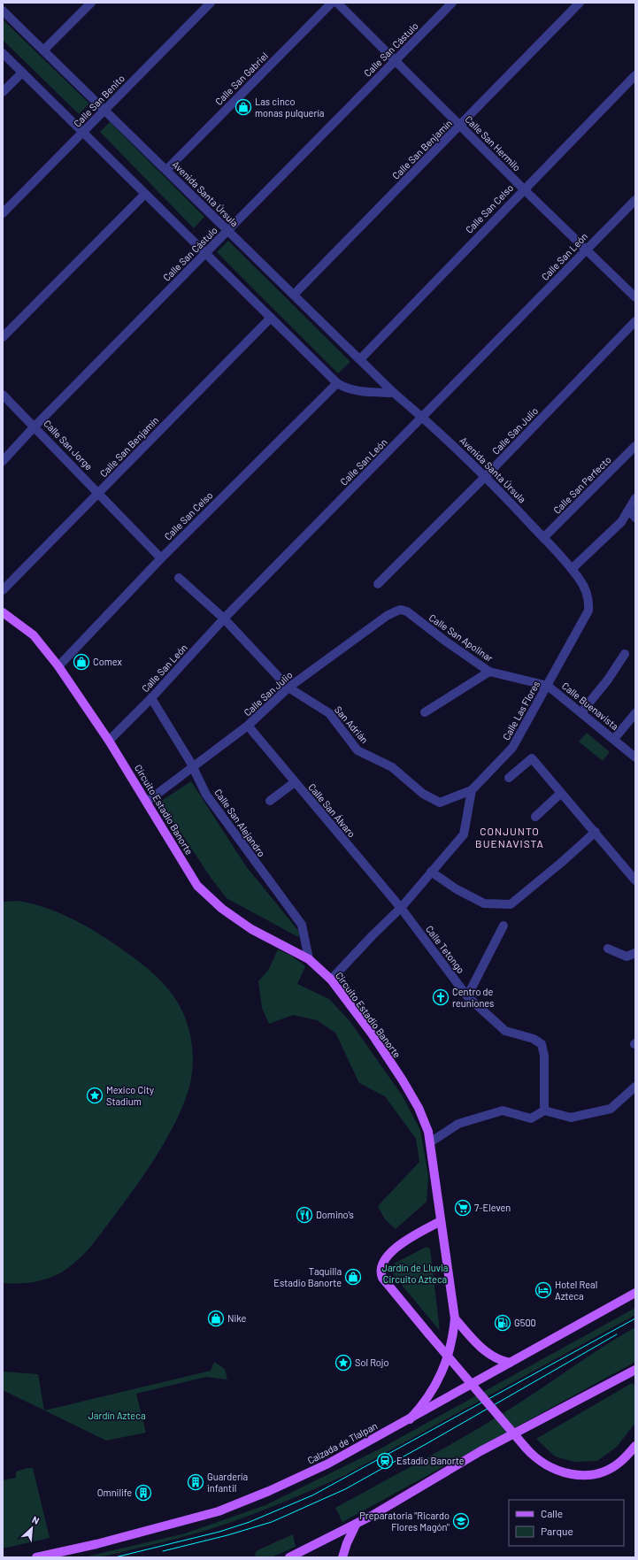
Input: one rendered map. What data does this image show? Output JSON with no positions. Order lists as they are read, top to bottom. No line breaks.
{"streets":{"main road":["Circuito Estadio Banorte","Calzada de Tlalpan"],"street":["Calle San Cástulo","Calle San Gabriel","Calle San Benito","Calle San Hermilo","Calle San Benjamín","Avenida Santa Úrsula","Calle San Celso","Calle San León","Calle San Julio","Calle San Jorge","Calle San Perfecto","Calle San Apolinar","Calle Buenavista","Calle Las Flores","San Adrián","Calle San Álvaro","Calle San Alejandro","Calle Tetongo"]},"crossings":[["Calle San Cástulo","Calle San Hermilo"],["Calle San Cástulo","Avenida Santa Úrsula"],["Calle San Cástulo","Calle San Jorge"],["Calle San Gabriel","Avenida Santa Úrsula"],["Calle San Benito","Avenida Santa Úrsula"],["Calle San Hermilo","Calle San Benjamín"],["Calle San Hermilo","Calle San Celso"],["Calle San Hermilo","Calle San León"],["Calle San Benjamín","Avenida Santa Úrsula"],["Calle San Benjamín","Calle San Jorge"],["Avenida Santa Úrsula","Calle San Celso"],["Avenida Santa Úrsula","Calle San León"],["Avenida Santa Úrsula","Calle San Julio"],["Avenida Santa Úrsula","Calle San Perfecto"],["Avenida Santa Úrsula","Calle Las Flores"],["Calle San Celso","Calle San Jorge"],["Calle San Celso","Circuito Estadio Banorte"],["Calle San León","Circuito Estadio Banorte"],["Calle San León","Calle San Alejandro"],["Calle San Julio","Calle San Apolinar"],["Calle San Julio","San Adrián"],["Calle San Julio","Circuito Estadio Banorte"],["Calle San Julio","Calle San Álvaro"],["Calle San Julio","Calle San Alejandro"],["Calle San Apolinar","Calle Buenavista"],["Calle San Apolinar","Calle Las Flores"],["Calle Buenavista","Calle Las Flores"],["Calle Las Flores","San Adrián"],["Circuito Estadio Banorte","Calle San Alejandro"],["Circuito Estadio Banorte","Calzada de Tlalpan"],["Calle San Álvaro","Calle Tetongo"]],"districts":["CONJUNTO BUENAVISTA"],"parks":["Jardín de Lluvia Circuito Azteca","Jardín Azteca"],"places":{"shop":["Las cinco monas pulquería","Comex","Taquilla Estadio Banorte","Nike"],"church":["Centro de reuniones"],"place":["Mexico City Stadium","Sol Rojo"],"supermarket":["7-Eleven"],"restaurant":["Domino's"],"hotel":["Hotel Real Azteca"],"fuel station":["G500"],"station":["Estadio Banorte"],"building":["Guardería infantil","Omnilife"],"school or university":["Preparatoria \"Ricardo Flores Magón\""]},"legend":["Calle","Parque"],"north":"top right"}
